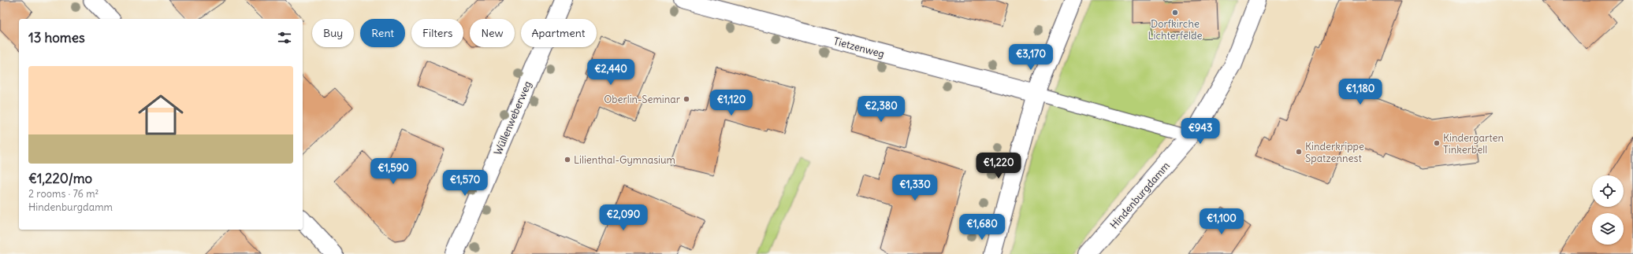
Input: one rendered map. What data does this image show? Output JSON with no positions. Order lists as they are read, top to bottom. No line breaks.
{"streets":{"street":["Tietzenweg","Wüllenweberweg","Hindenburgdamm"]},"places":["Dorfkirche Lichterfelde","Oberlin-Seminar","Kindergarten Tinkerbell","Kinderkrippe Spatzennest","Lilienthal-Gymnasium"],"page":{"chip":["Buy","Rent","Filters","New","Apartment"],"heading":"13 homes","price":["€3,170","€2,440","€1,180","€1,120","€2,380","€943","€1,220","€1,590","€1,570","€1,330","€2,090","€1,100","€1,680"],"list":[{"name":"€1,220/mo","note":"2 rooms · 76 m² · Hindenburgdamm"}]}}
